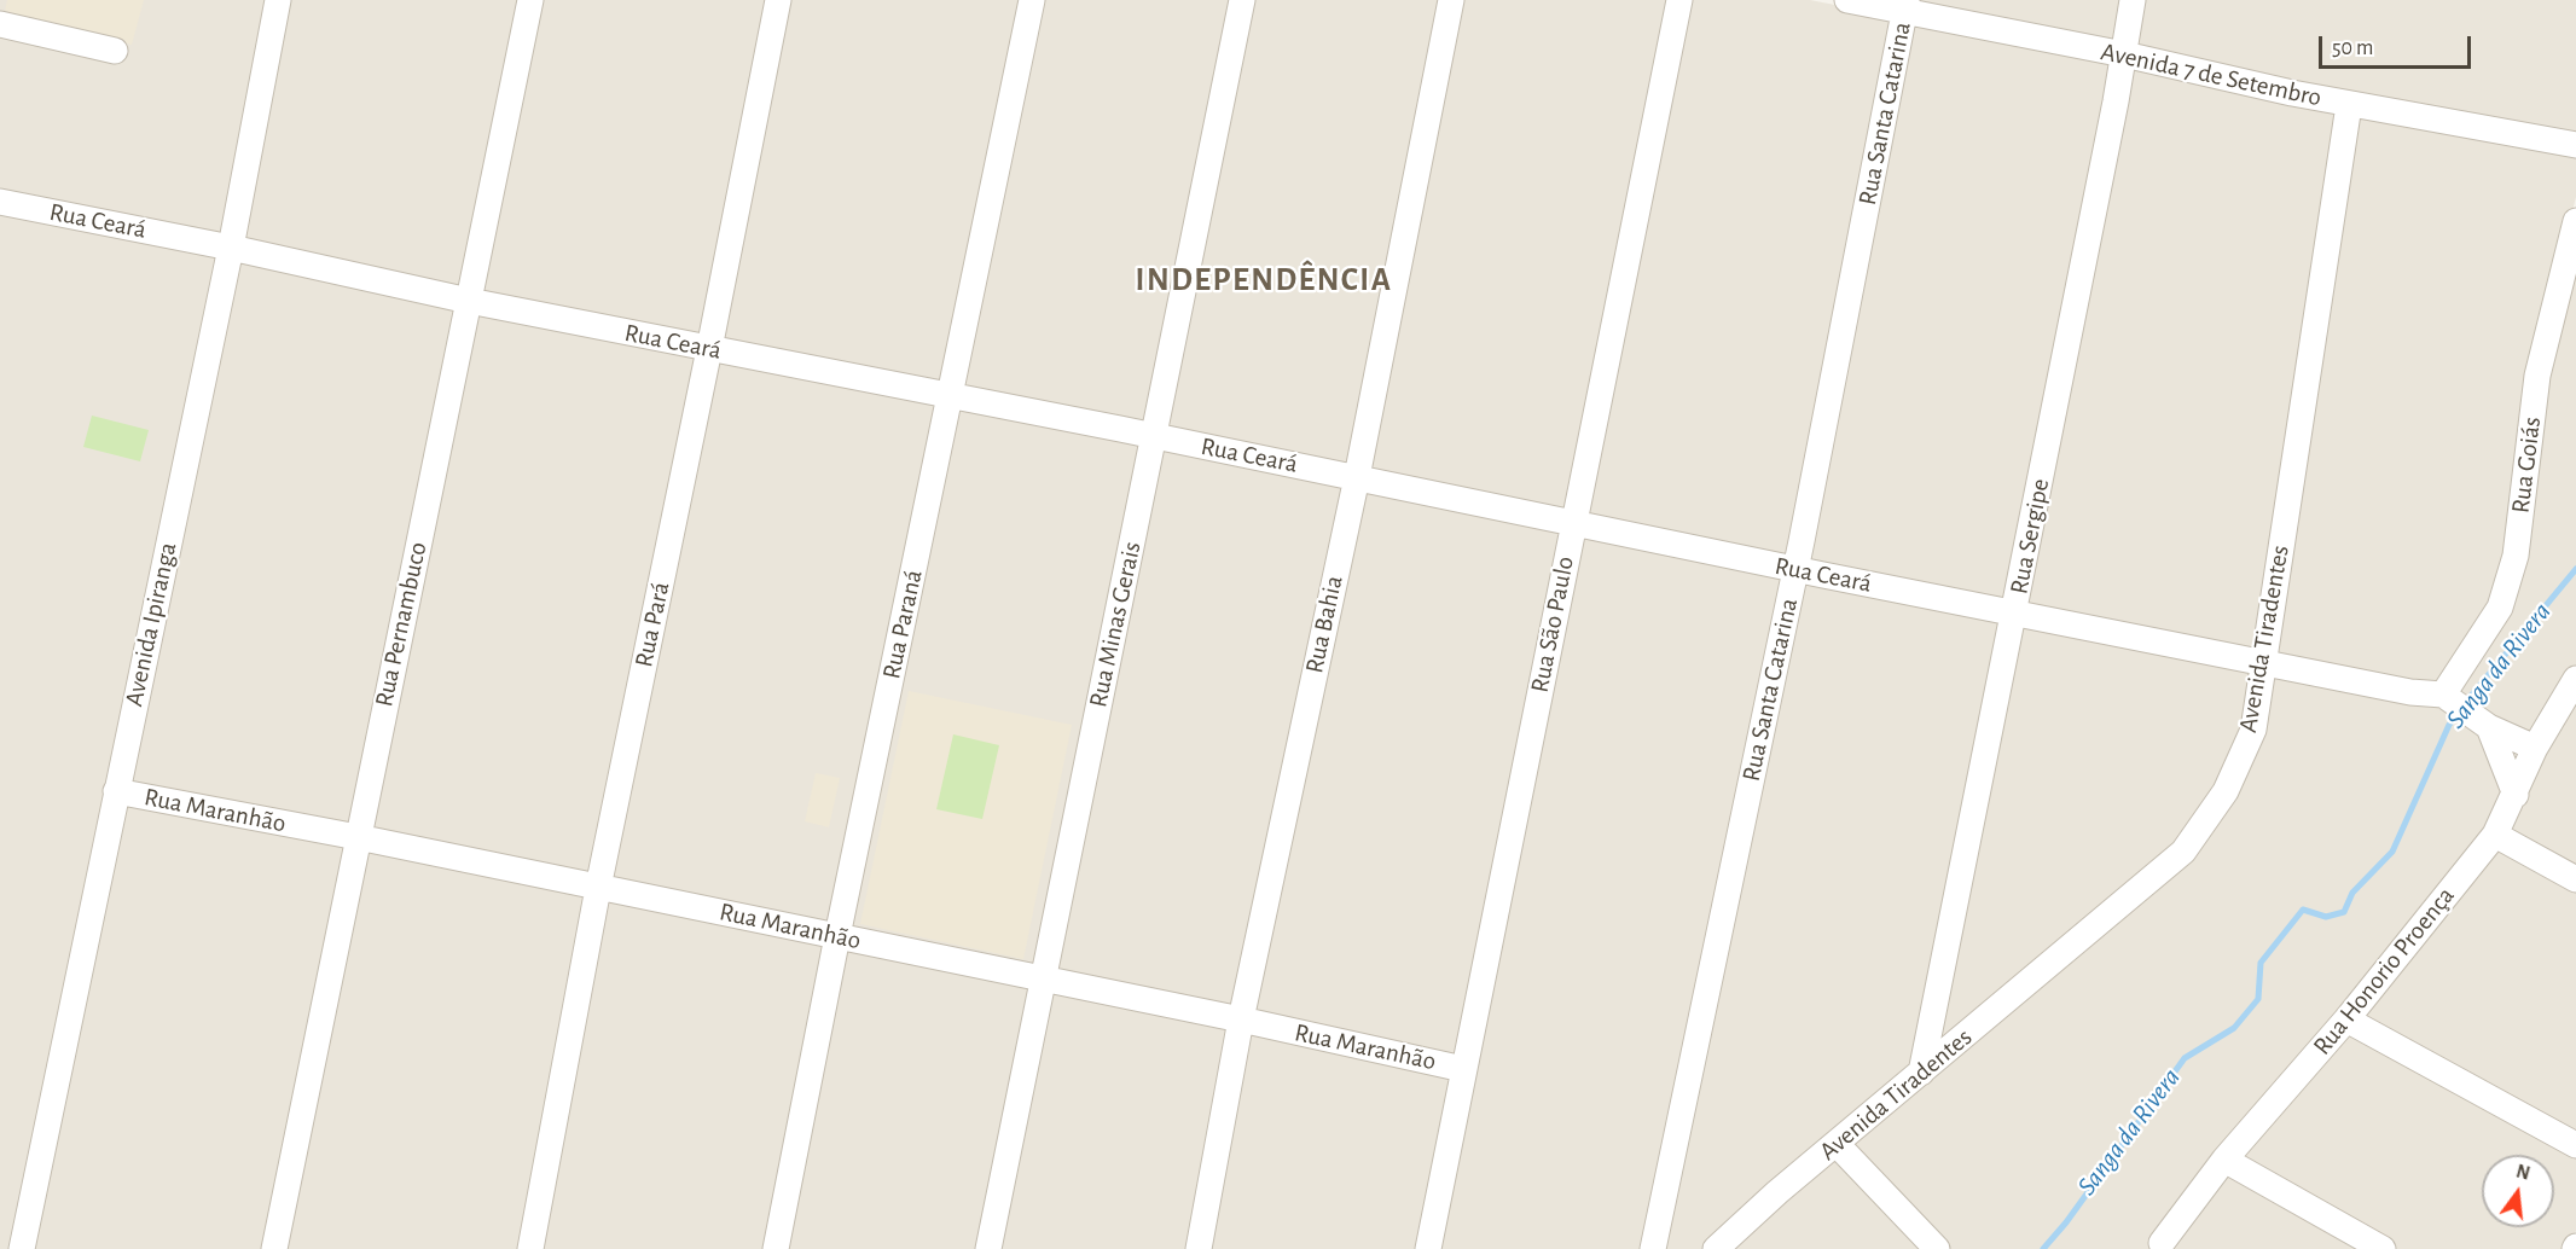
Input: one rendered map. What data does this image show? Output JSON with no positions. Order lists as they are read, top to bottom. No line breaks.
{"streets":{"street":["Avenida 7 de Setembro","Rua Santa Catarina","Rua Ceará","Rua Goiás","Rua Sergipe","Avenida Ipiranga","Rua Pernambuco","Rua Pará","Rua Paraná","Rua Minas Gerais","Rua Bahia","Rua São Paulo","Avenida Tiradentes","Rua Maranhão","Rua Honorio Proença"]},"crossings":[["Avenida 7 de Setembro","Rua Santa Catarina"],["Avenida 7 de Setembro","Rua Sergipe"],["Avenida 7 de Setembro","Avenida Tiradentes"],["Rua Santa Catarina","Rua Ceará"],["Rua Ceará","Rua Goiás"],["Rua Ceará","Rua Sergipe"],["Rua Ceará","Avenida Ipiranga"],["Rua Ceará","Rua Pernambuco"],["Rua Ceará","Rua Pará"],["Rua Ceará","Rua Paraná"],["Rua Ceará","Rua Minas Gerais"],["Rua Ceará","Rua Bahia"],["Rua Ceará","Rua São Paulo"],["Rua Ceará","Avenida Tiradentes"],["Rua Sergipe","Avenida Tiradentes"],["Avenida Ipiranga","Rua Maranhão"],["Rua Pernambuco","Rua Maranhão"],["Rua Pará","Rua Maranhão"],["Rua Paraná","Rua Maranhão"],["Rua Minas Gerais","Rua Maranhão"],["Rua Bahia","Rua Maranhão"],["Rua São Paulo","Rua Maranhão"]],"districts":["INDEPENDÊNCIA"],"water":["Sanga da Rivera"],"scale_bar":"50 m","north":"top"}
